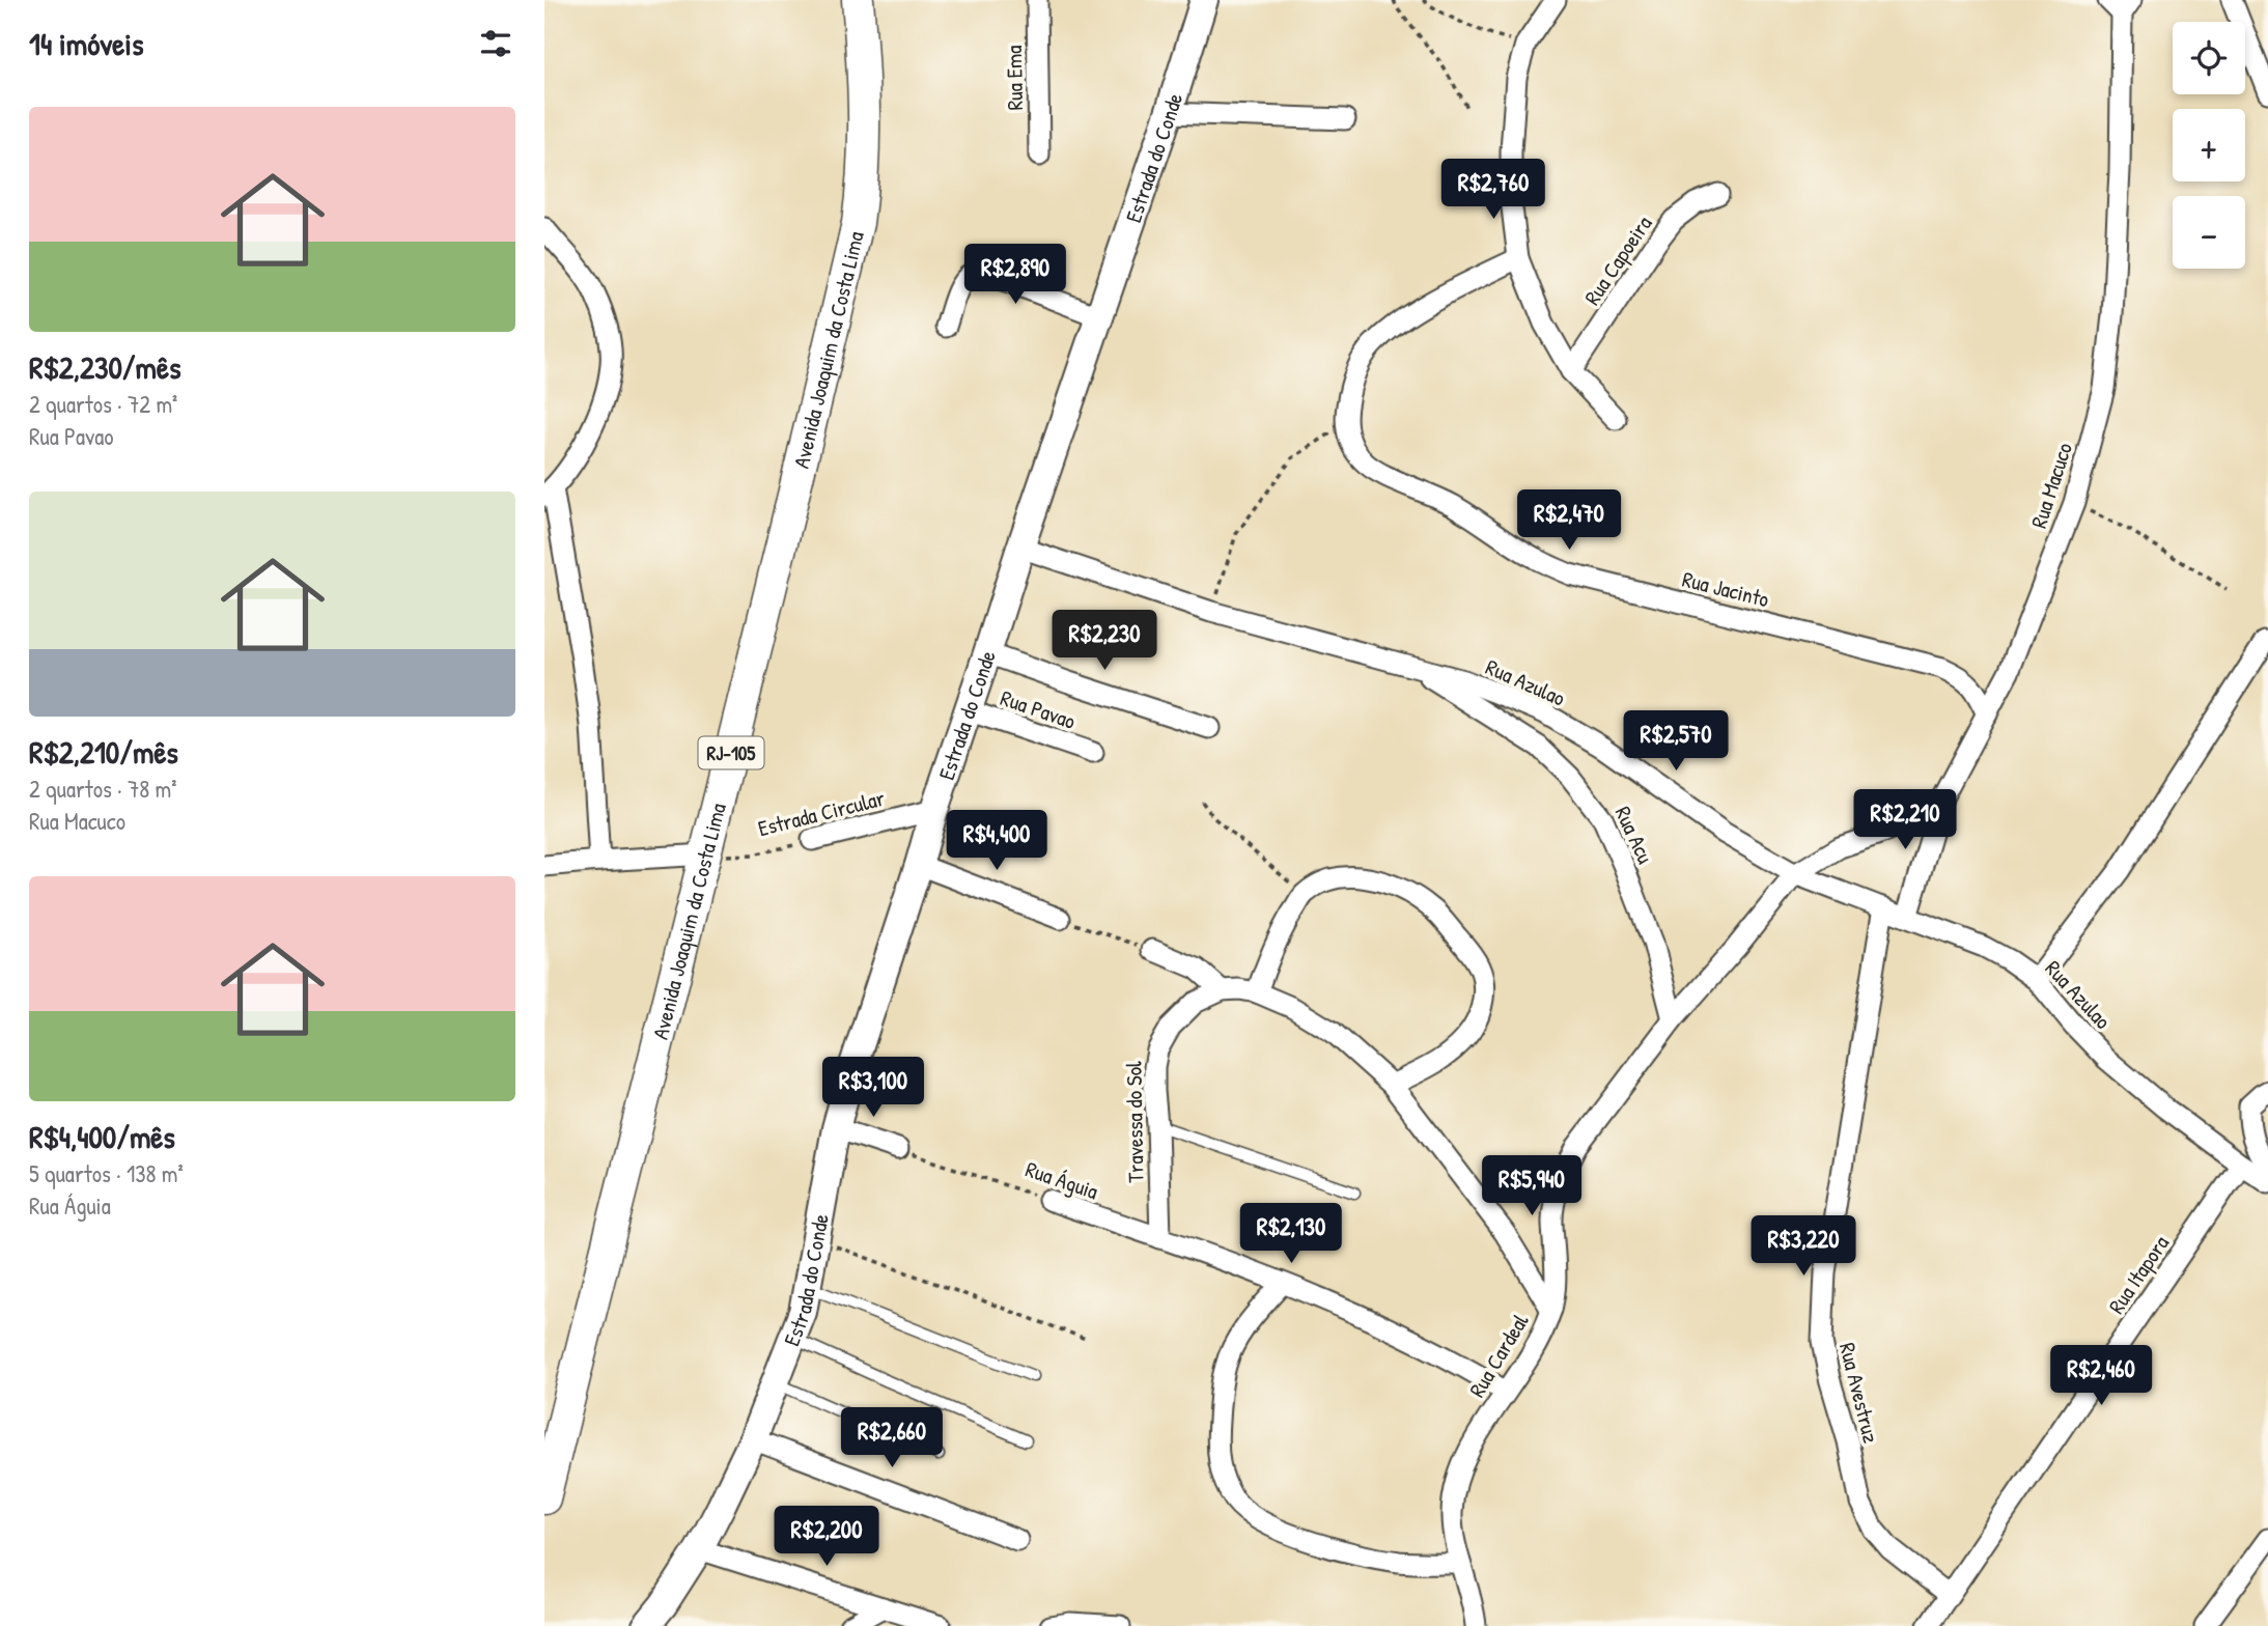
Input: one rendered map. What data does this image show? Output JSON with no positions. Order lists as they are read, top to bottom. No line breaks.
{"streets":{"main road":["Avenida Joaquim da Costa Lima","RJ-105"],"street":["Rua Ema","Estrada do Conde","Rua Capoeira","Rua Macuco","Rua Jacinto","Rua Azulao","Rua Pavao","Estrada Circular","Rua Acu","Travessa do Sol","Rua Águia","Rua Itapora","Rua Cardeal","Rua Avestruz"]},"crossings":[["Estrada do Conde","Rua Azulao"],["Estrada do Conde","Rua Pavao"],["Estrada do Conde","Estrada Circular"],["Avenida Joaquim da Costa Lima","Estrada Circular"],["Rua Macuco","Rua Jacinto"],["Rua Macuco","Rua Azulao"],["Rua Macuco","Rua Cardeal"],["Rua Azulao","Rua Acu"],["Rua Azulao","Rua Itapora"],["Rua Azulao","Rua Cardeal"],["Rua Azulao","Rua Avestruz"],["Rua Acu","Rua Cardeal"],["Travessa do Sol","Rua Águia"],["Rua Águia","Rua Cardeal"],["Rua Itapora","Rua Avestruz"]],"page":{"heading":"14 imóveis","map_buttons":["+","−"],"list":[{"name":"R$2,230/mês","note":"2 quartos · 72 m² · Rua Pavao"},{"name":"R$2,210/mês","note":"2 quartos · 78 m² · Rua Macuco"},{"name":"R$4,400/mês","note":"5 quartos · 138 m² · Rua Águia"}],"price":["R$2,760","R$2,890","R$2,470","R$2,230","R$2,570","R$2,210","R$4,400","R$3,100","R$5,940","R$2,130","R$3,220","R$2,460","R$2,660","R$2,200"]}}
